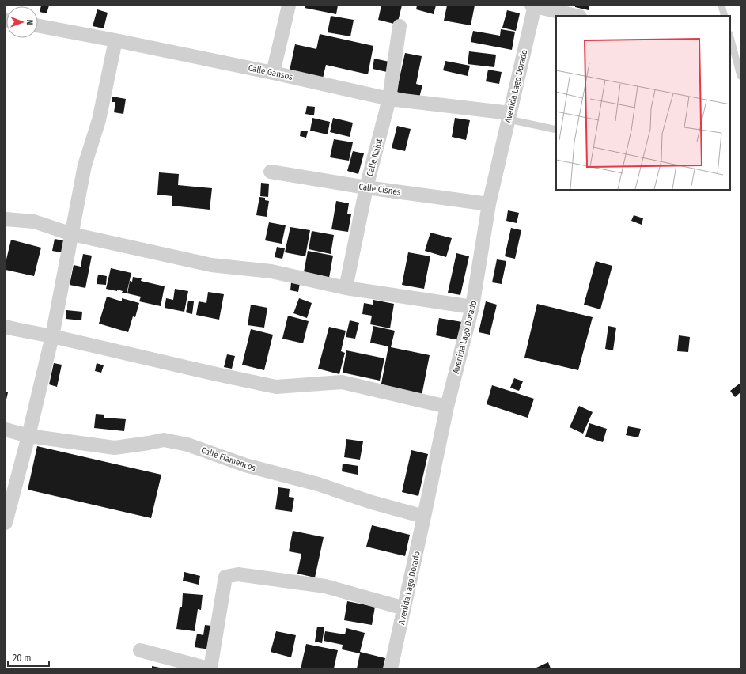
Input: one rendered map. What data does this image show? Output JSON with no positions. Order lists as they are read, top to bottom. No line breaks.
{"streets":{"street":["Calle Gansos","Avenida Lago Dorado","Calle Najot","Calle Cisnes","Calle Flamencos"]},"crossings":[["Calle Gansos","Avenida Lago Dorado"],["Calle Gansos","Calle Najot"],["Avenida Lago Dorado","Calle Cisnes"],["Avenida Lago Dorado","Calle Flamencos"],["Calle Najot","Calle Cisnes"]],"scale_bar":"20 m","north":"right"}
